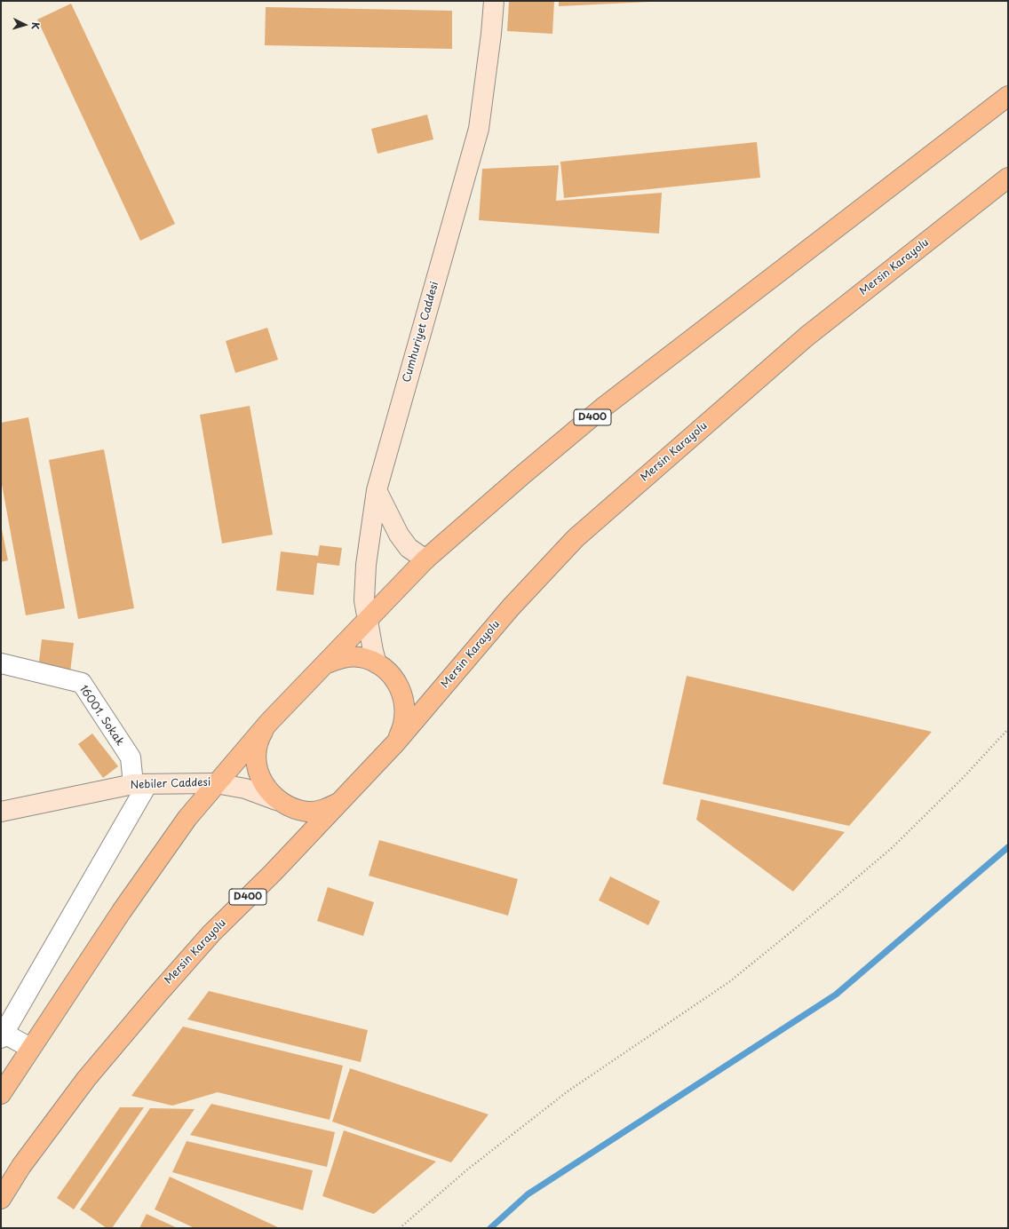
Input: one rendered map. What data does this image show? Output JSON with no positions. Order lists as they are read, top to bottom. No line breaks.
{"streets":{"highway":["Mersin Karayolu","D400"],"street":["Cumhuriyet Caddesi","16001. Sokak","Nebiler Caddesi"]},"crossings":[["Cumhuriyet Caddesi","D400"],["D400","Nebiler Caddesi"],["16001. Sokak","Nebiler Caddesi"]],"north":"right"}
